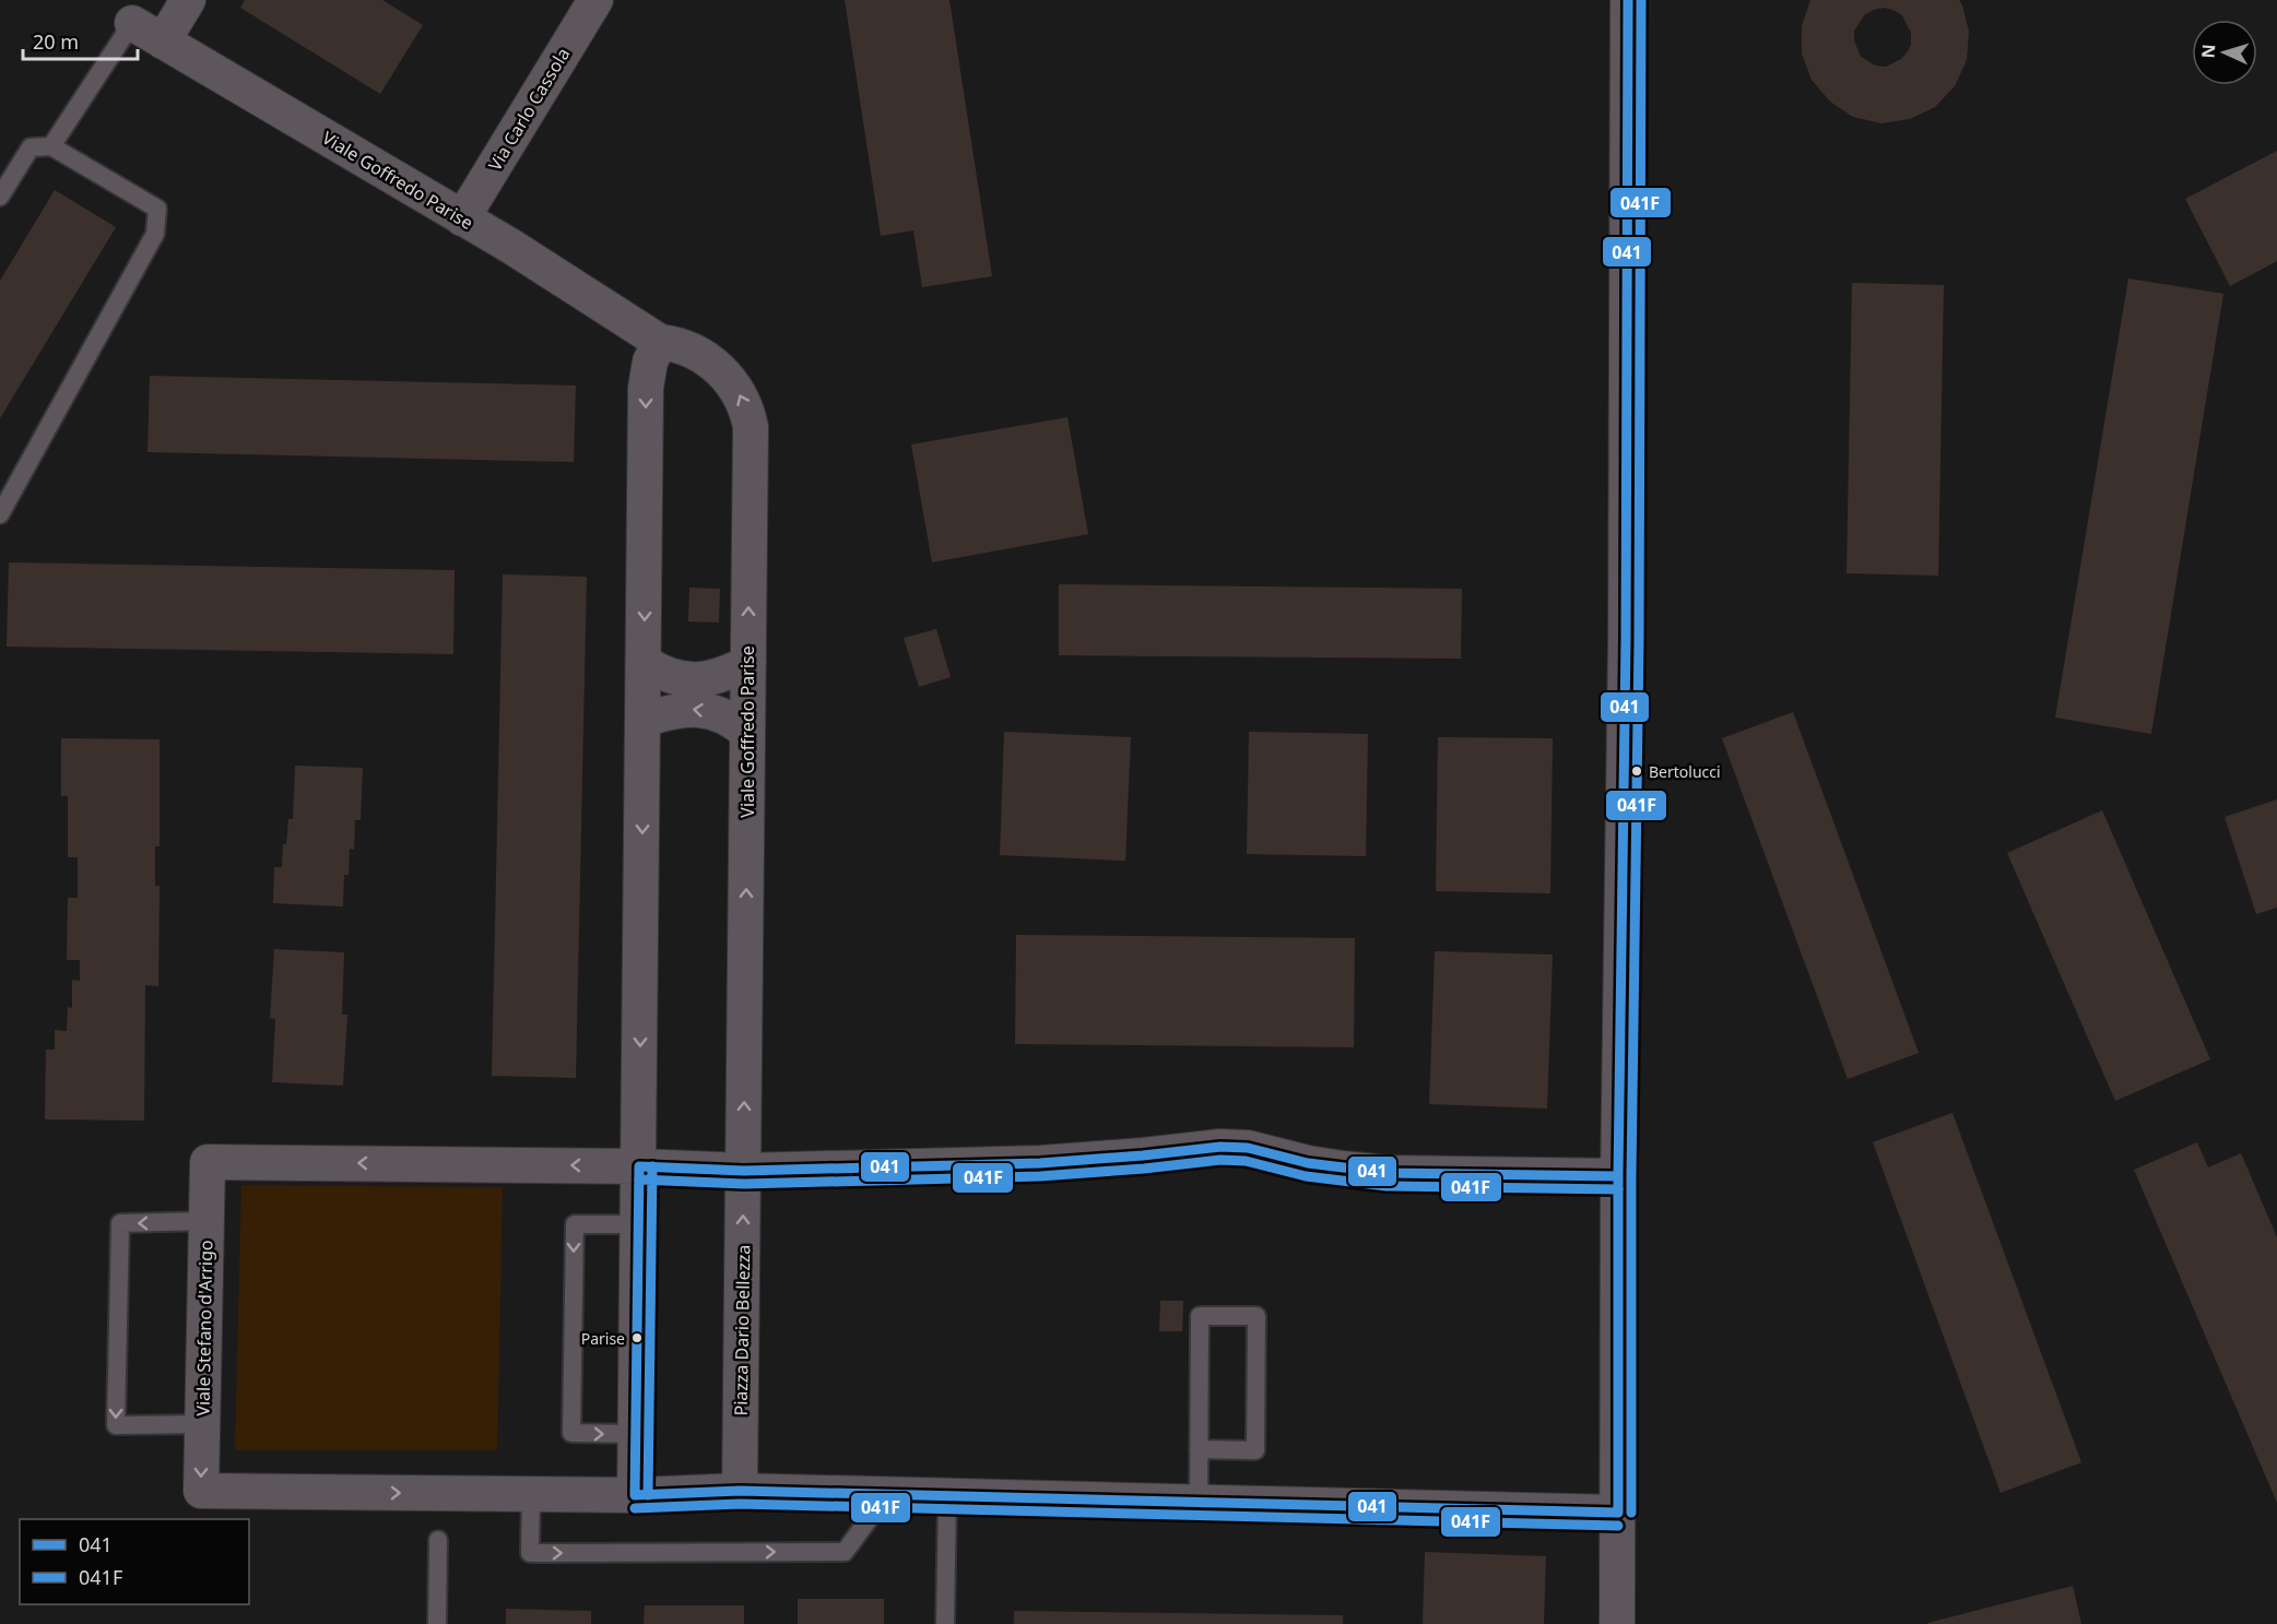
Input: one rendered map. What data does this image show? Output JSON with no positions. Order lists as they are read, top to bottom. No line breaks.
{"streets":{"street":["Via Carlo Cassola","Viale Goffredo Parise","Viale Stefano d'Arrigo","Piazza Dario Bellezza"]},"crossings":[["Via Carlo Cassola","Viale Goffredo Parise"],["Viale Goffredo Parise","Viale Stefano d'Arrigo"],["Viale Goffredo Parise","Piazza Dario Bellezza"],["Viale Stefano d'Arrigo","Piazza Dario Bellezza"]],"places":["Bertolucci","Parise"],"lines":["transit line 041","transit line 041F"],"legend":["041","041F"],"scale_bar":"20 m","north":"left"}
